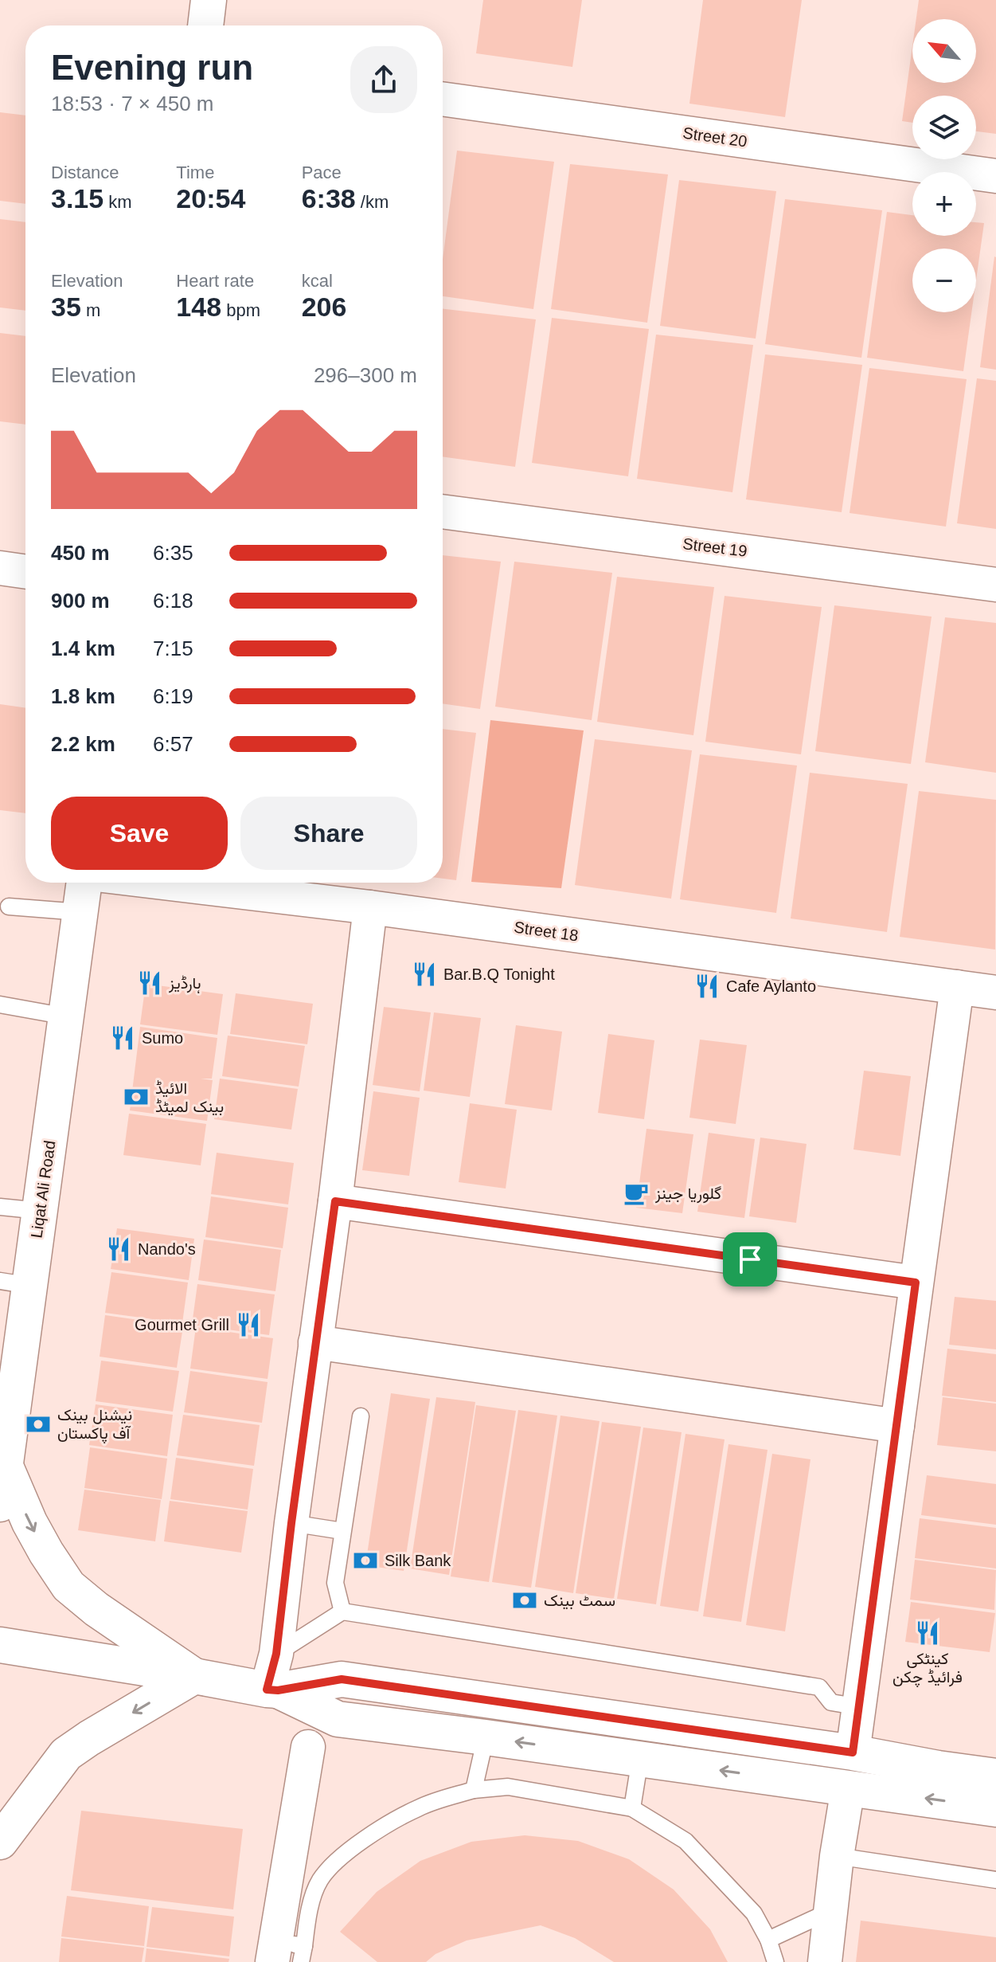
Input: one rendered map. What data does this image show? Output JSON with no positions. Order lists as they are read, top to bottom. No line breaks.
{"streets":{"main road":["Liqat Ali Road"],"street":["Street 20","Street 19","Street 18"]},"places":{"restaurant":["Bar.B.Q Tonight","ہارڈیز","Cafe Aylanto","Sumo","Nando's","Gourmet Grill","کینٹکی فرائیڈ چکن"],"bank":["الائیڈ بینک لمیٹڈ","نیشنل بینک آف پاکستان","Silk Bank","سمٹ بینک"],"cafe":["گلوریا جینز"]},"north":"top left","page":{"map_buttons":["+","−"],"heading":["Evening run","18:53 · 7 × 450 m"],"stats":[["Distance","3.15 km"],["Time","20:54"],["Pace","6:38 /km"],["Elevation","35 m"],["Heart rate","148 bpm"],["kcal","206"]],"chart":["Elevation","296–300 m"],"list":[{"name":"450 m","note":"6:35"},{"name":"900 m","note":"6:18"},{"name":"1.4 km","note":"7:15"},{"name":"1.8 km","note":"6:19"},{"name":"2.2 km","note":"6:57"}],"buttons":["Save","Share"]}}
